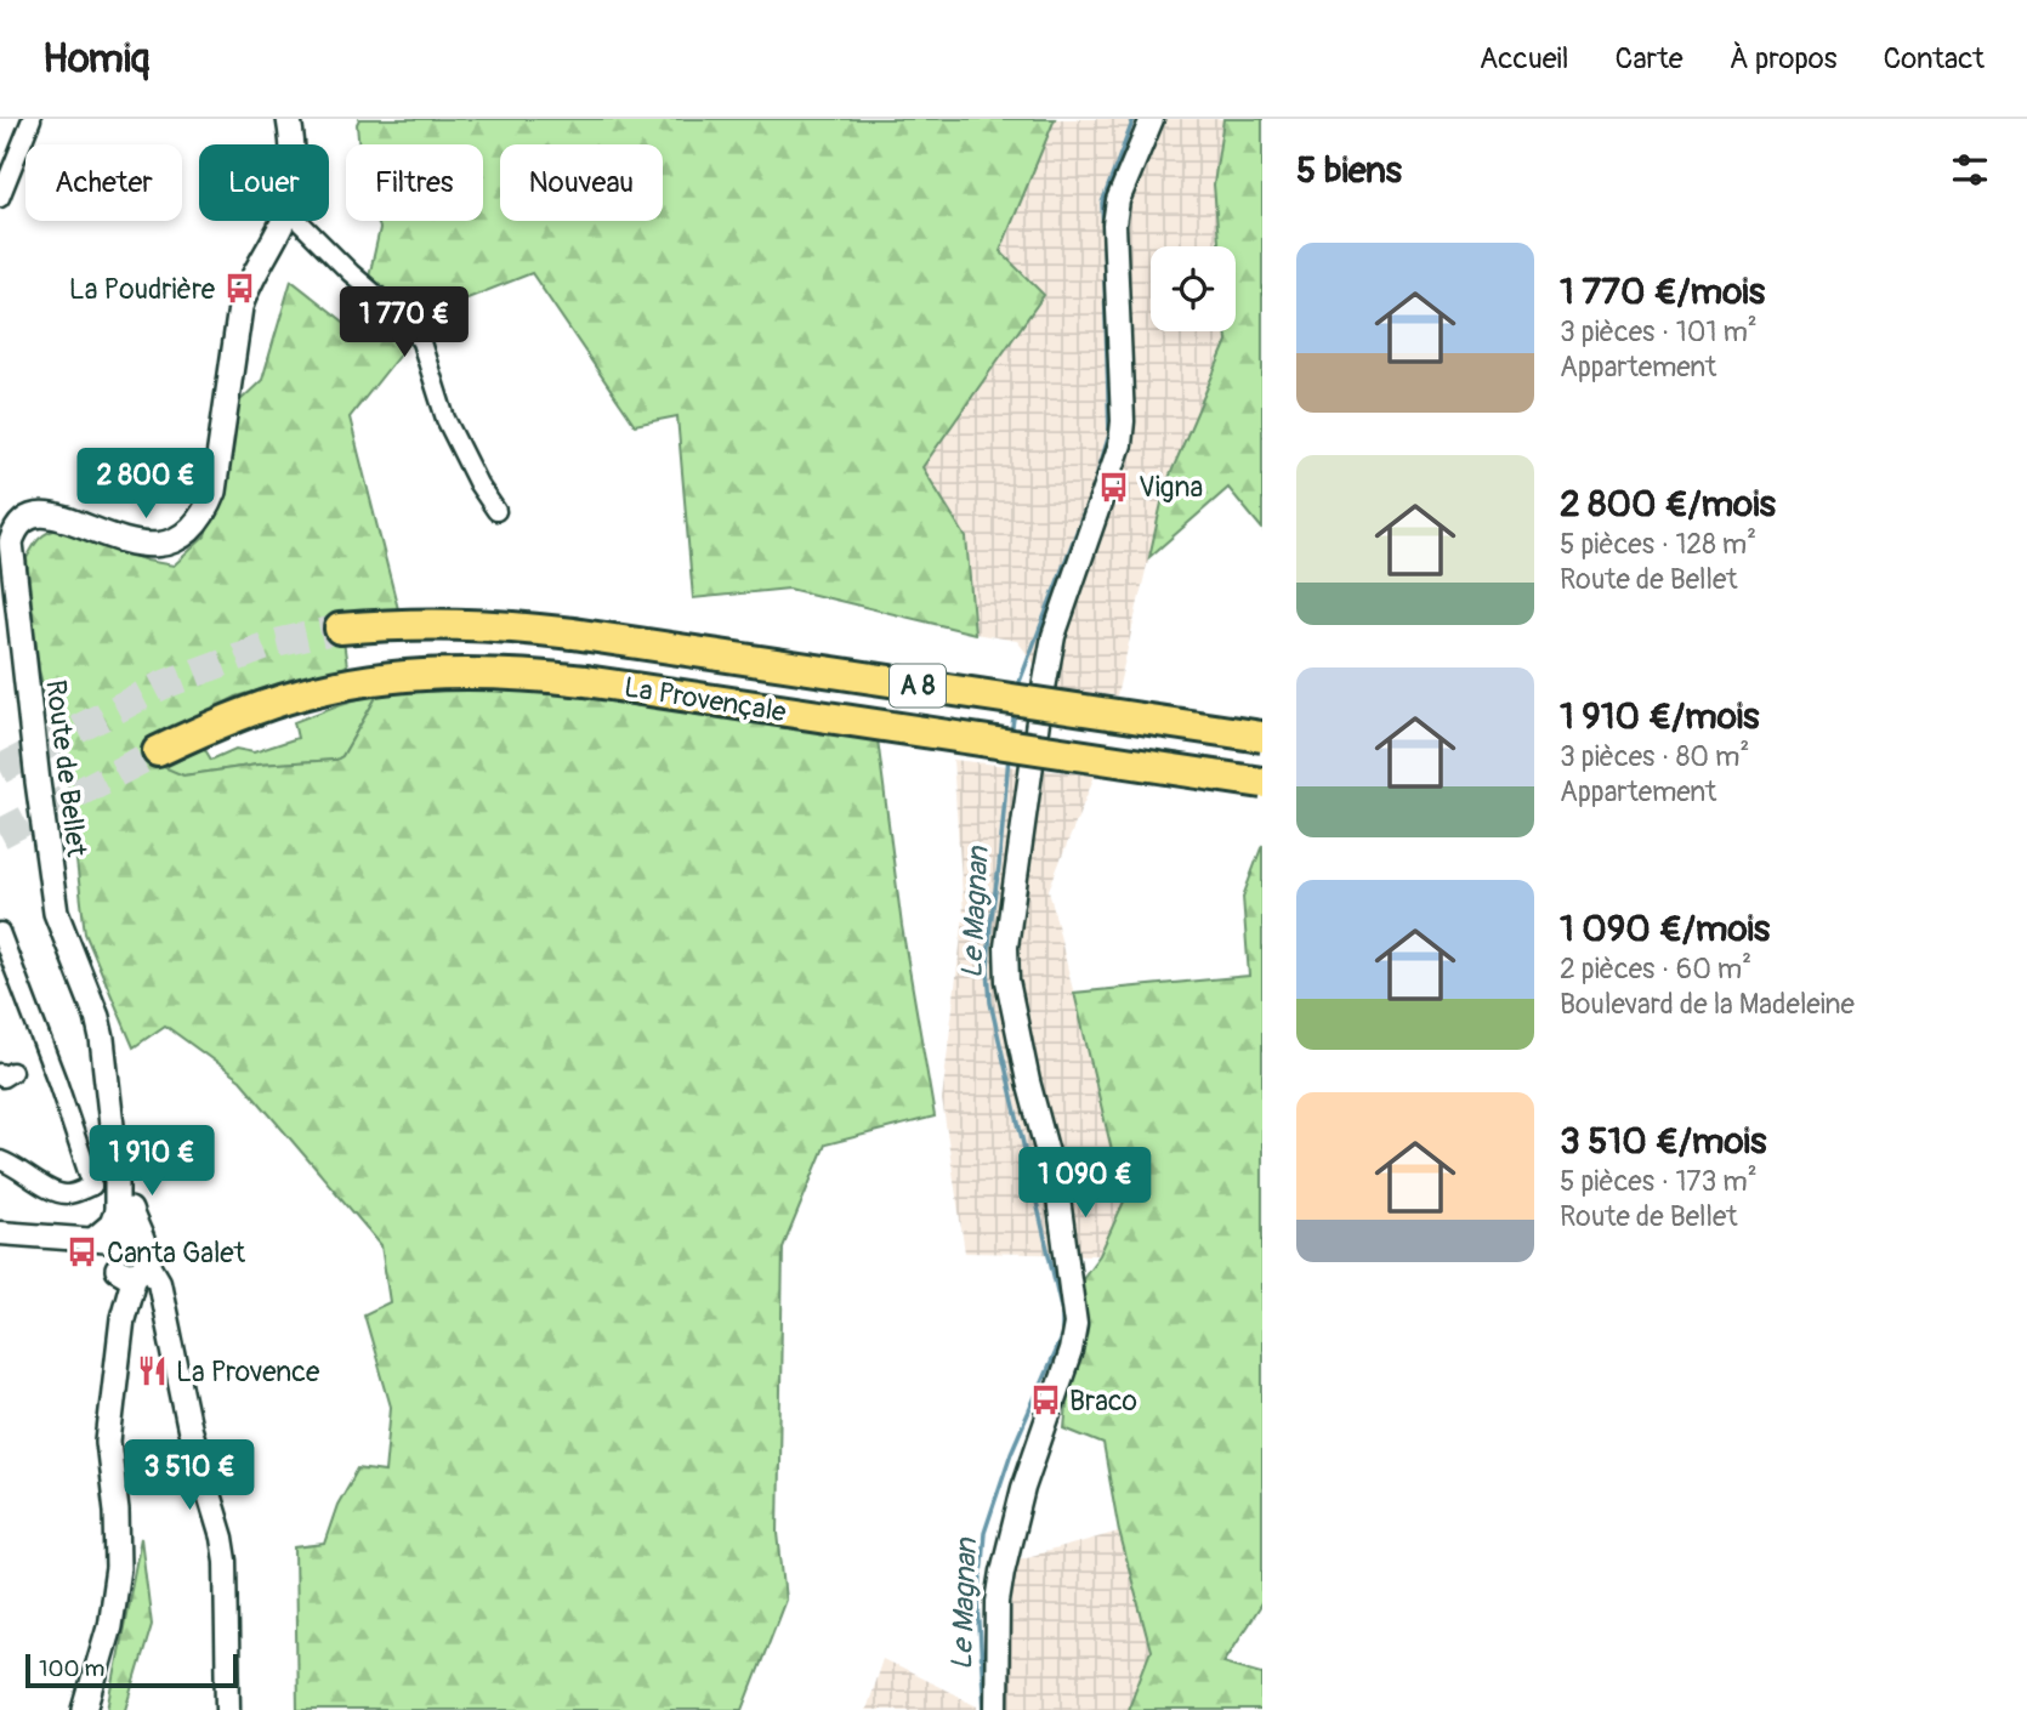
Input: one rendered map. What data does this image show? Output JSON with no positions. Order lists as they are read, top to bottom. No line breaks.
{"streets":{"highway":["A 8","La Provençale"],"main road":["Route de Bellet"]},"water":["Le Magnan"],"places":{"bus stop":["La Poudrière","Vigna","Canta Galet","Braco"],"restaurant":["La Provence"]},"scale_bar":"100 m","page":{"header":"Homiq","nav":["Accueil","Carte","À propos","Contact"],"heading":"5 biens","chip":["Acheter","Louer","Filtres","Nouveau"],"list":[{"name":"1 770 €/mois","note":"3 pièces · 101 m² · Appartement"},{"name":"2 800 €/mois","note":"5 pièces · 128 m² · Route de Bellet"},{"name":"1 910 €/mois","note":"3 pièces · 80 m² · Appartement"},{"name":"1 090 €/mois","note":"2 pièces · 60 m² · Boulevard de la Madeleine"},{"name":"3 510 €/mois","note":"5 pièces · 173 m² · Route de Bellet"}],"price":["1 770 €","2 800 €","1 910 €","1 090 €","3 510 €"],"scale":"100 m"}}
